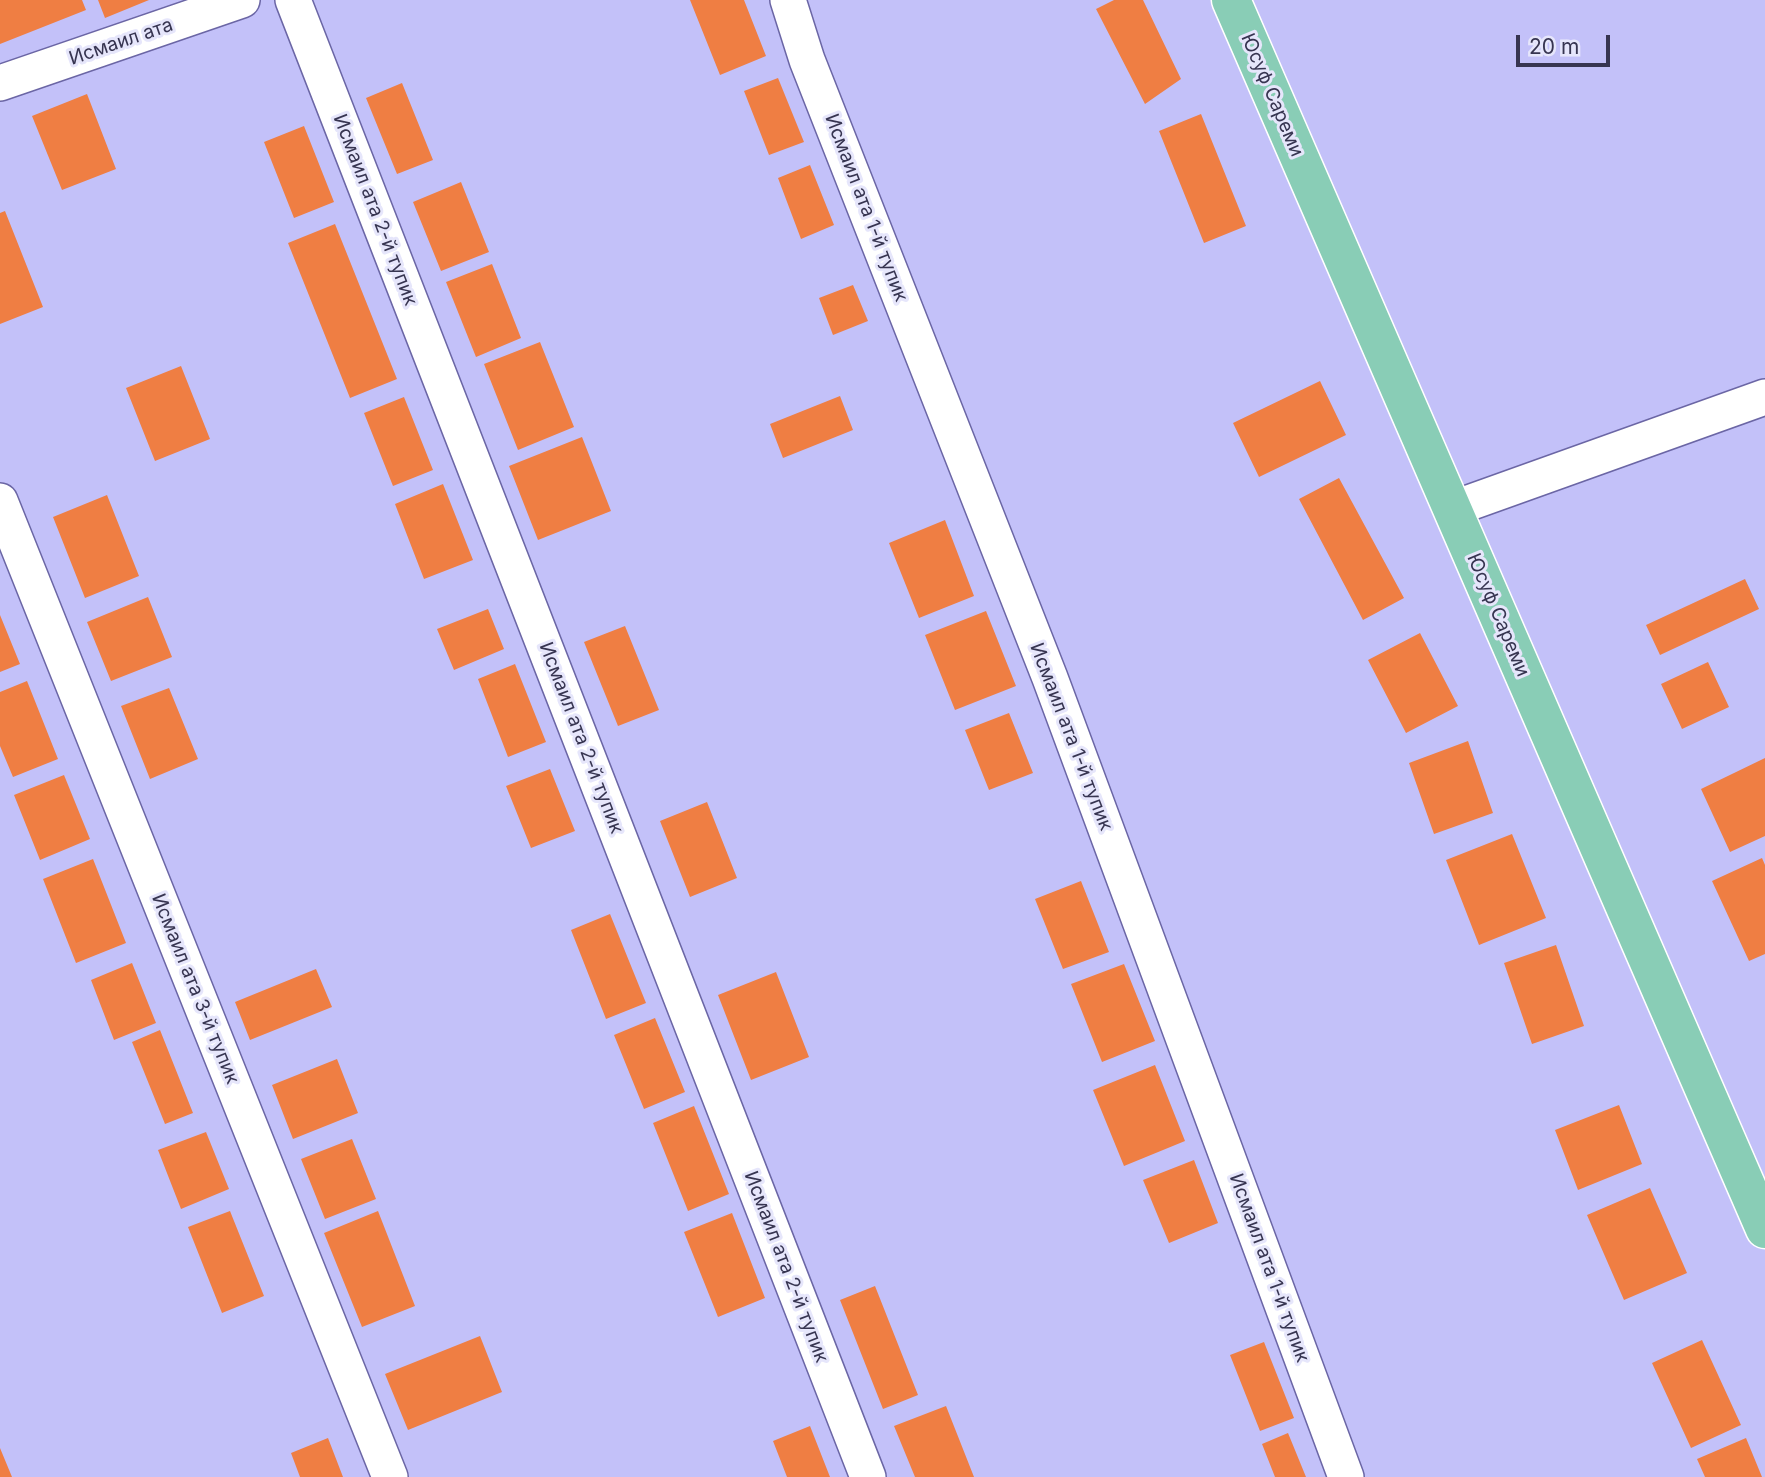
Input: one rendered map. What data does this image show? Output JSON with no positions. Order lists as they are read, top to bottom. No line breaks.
{"streets":{"main road":["Юсуф Сареми"],"street":["Исмаил ата","Исмаил ата 1-й тупик","Исмаил ата 2-й тупик","Исмаил ата 3-й тупик"]},"scale_bar":"20 m"}
